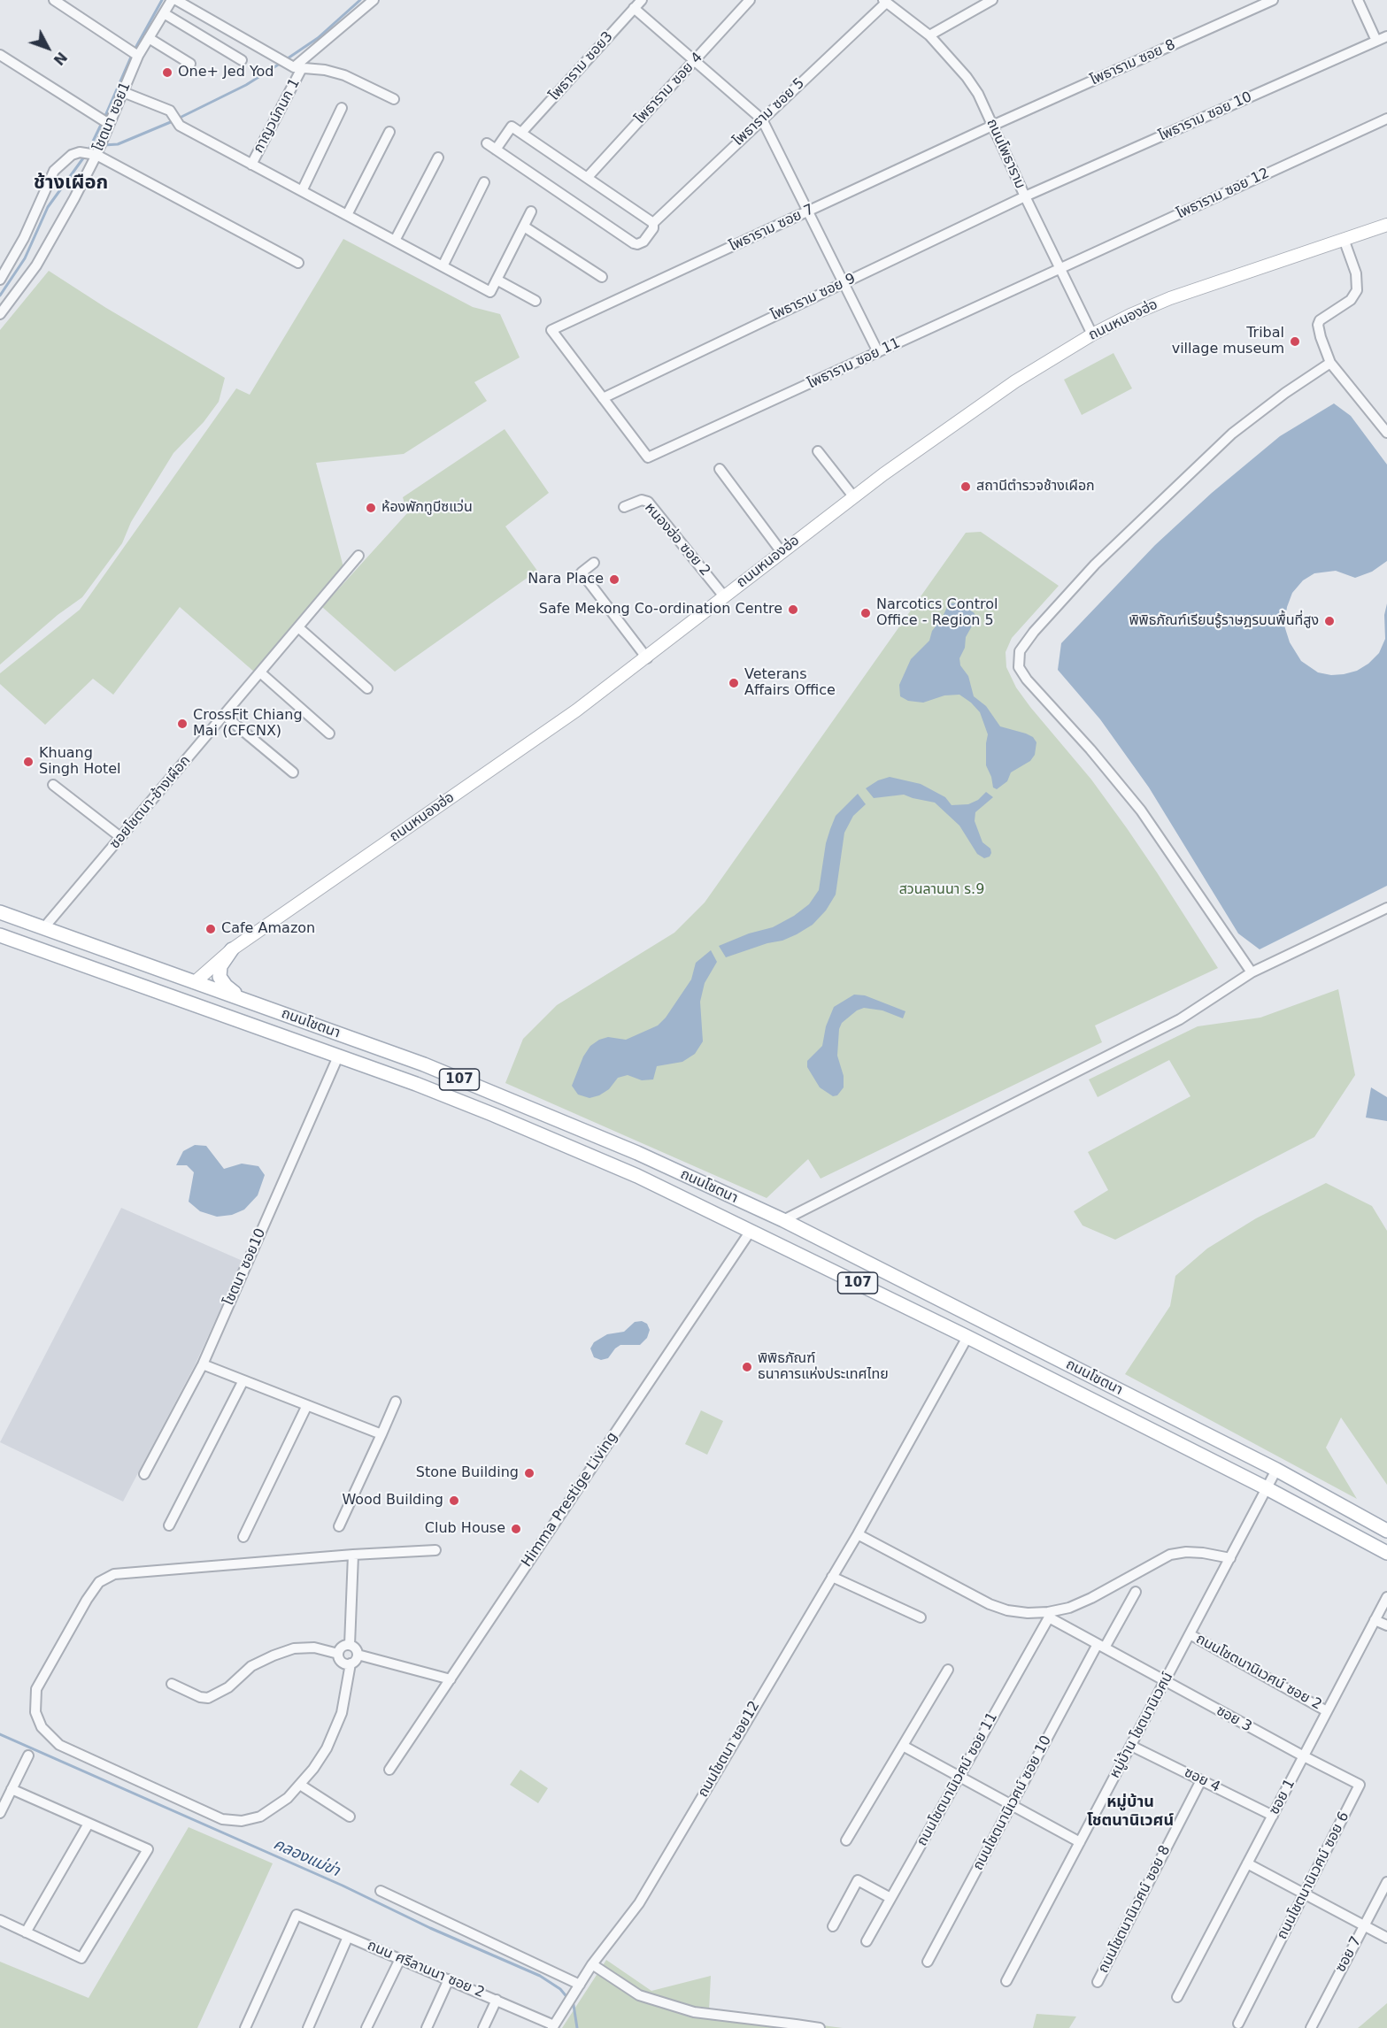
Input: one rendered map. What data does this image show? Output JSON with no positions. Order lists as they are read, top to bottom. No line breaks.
{"streets":{"main road":["ถนนหนองฮ่อ","ถนนโชตนา","107"],"street":["โพธาราม ซอย 8","โพธาราม ซอย3","โพธาราม ซอย 4","โพธาราม ซอย 5","กาญวน์กนก 1","โชตนา ซอย1","โพธาราม ซอย 10","ถนนโพธาราม","โพธาราม ซอย 12","โพธาราม ซอย 7","โพธาราม ซอย 9","โพธาราม ซอย 11","หนองฮ่อ ซอย 2","ซอยโชตนา-ช้างเผือก","โชตนา ซอย10","Himma Prestige Living","ถนนโชตนานิเวศน์ ซอย 2","ซอย 3","หมู่บ้าน โชตนานิเวศน์","ถนนโชตนา ซอย12","ถนนโชตนานิเวศน์ ซอย 11","ซอย 4","ซอย 1","ถนนโชตนานิเวศน์ ซอย 10","ถนนโชตนานิเวศน์ ซอย 6","ถนนโชตนานิเวศน์ ซอย 8","ซอย 7","ถนน ศรีลานนา ซอย 2"]},"crossings":[["โพธาราม ซอย 8","ถนนโพธาราม"],["โพธาราม ซอย 8","โพธาราม ซอย 7"],["โพธาราม ซอย 5","ถนนโพธาราม"],["โพธาราม ซอย 10","ถนนโพธาราม"],["โพธาราม ซอย 10","โพธาราม ซอย 9"],["ถนนโพธาราม","โพธาราม ซอย 12"],["ถนนโพธาราม","โพธาราม ซอย 7"],["ถนนโพธาราม","โพธาราม ซอย 9"],["ถนนโพธาราม","ถนนหนองฮ่อ"],["ถนนโพธาราม","โพธาราม ซอย 11"],["โพธาราม ซอย 12","โพธาราม ซอย 11"],["โพธาราม ซอย 7","โพธาราม ซอย 9"],["โพธาราม ซอย 7","โพธาราม ซอย 11"],["โพธาราม ซอย 9","โพธาราม ซอย 11"],["ถนนหนองฮ่อ","หนองฮ่อ ซอย 2"],["ถนนหนองฮ่อ","ถนนโชตนา"],["ซอยโชตนา-ช้างเผือก","ถนนโชตนา"],["ถนนโชตนา","โชตนา ซอย10"],["ถนนโชตนา","Himma Prestige Living"],["ถนนโชตนา","หมู่บ้าน โชตนานิเวศน์"],["ถนนโชตนา","ถนนโชตนา ซอย12"],["ถนนโชตนานิเวศน์ ซอย 2","หมู่บ้าน โชตนานิเวศน์"],["ถนนโชตนานิเวศน์ ซอย 2","ซอย 1"],["ซอย 3","หมู่บ้าน โชตนานิเวศน์"],["ซอย 3","ถนนโชตนานิเวศน์ ซอย 11"],["ซอย 3","ซอย 1"],["ซอย 3","ถนนโชตนานิเวศน์ ซอย 10"],["ซอย 3","ถนนโชตนานิเวศน์ ซอย 6"],["หมู่บ้าน โชตนานิเวศน์","ซอย 4"],["ถนนโชตนา ซอย12","ถนน ศรีลานนา ซอย 2"],["ซอย 4","ซอย 1"],["ซอย 4","ถนนโชตนานิเวศน์ ซอย 8"],["ซอย 1","ถนนโชตนานิเวศน์ ซอย 6"]],"districts":["ช้างเผือก","หมู่บ้าน โชตนานิเวศน์"],"water":["คลองแม่ข่า"],"parks":["สวนลานนา ร.9"],"places":["One+ Jed Yod","Tribal village museum","สถานีตำรวจช้างเผือก","ห้องพักทูบีซแว่น","Nara Place","Safe Mekong Co-ordination Centre","Narcotics Control Office - Region 5","พิพิธภัณฑ์เรียนรู้ราษฎรบนพื้นที่สูง","Veterans Affairs Office","CrossFit Chiang Mai (CFCNX)","Khuang Singh Hotel","Cafe Amazon","พิพิธภัณฑ์ ธนาคารแห่งประเทศไทย","Stone Building","Wood Building","Club House"],"north":"bottom right"}
